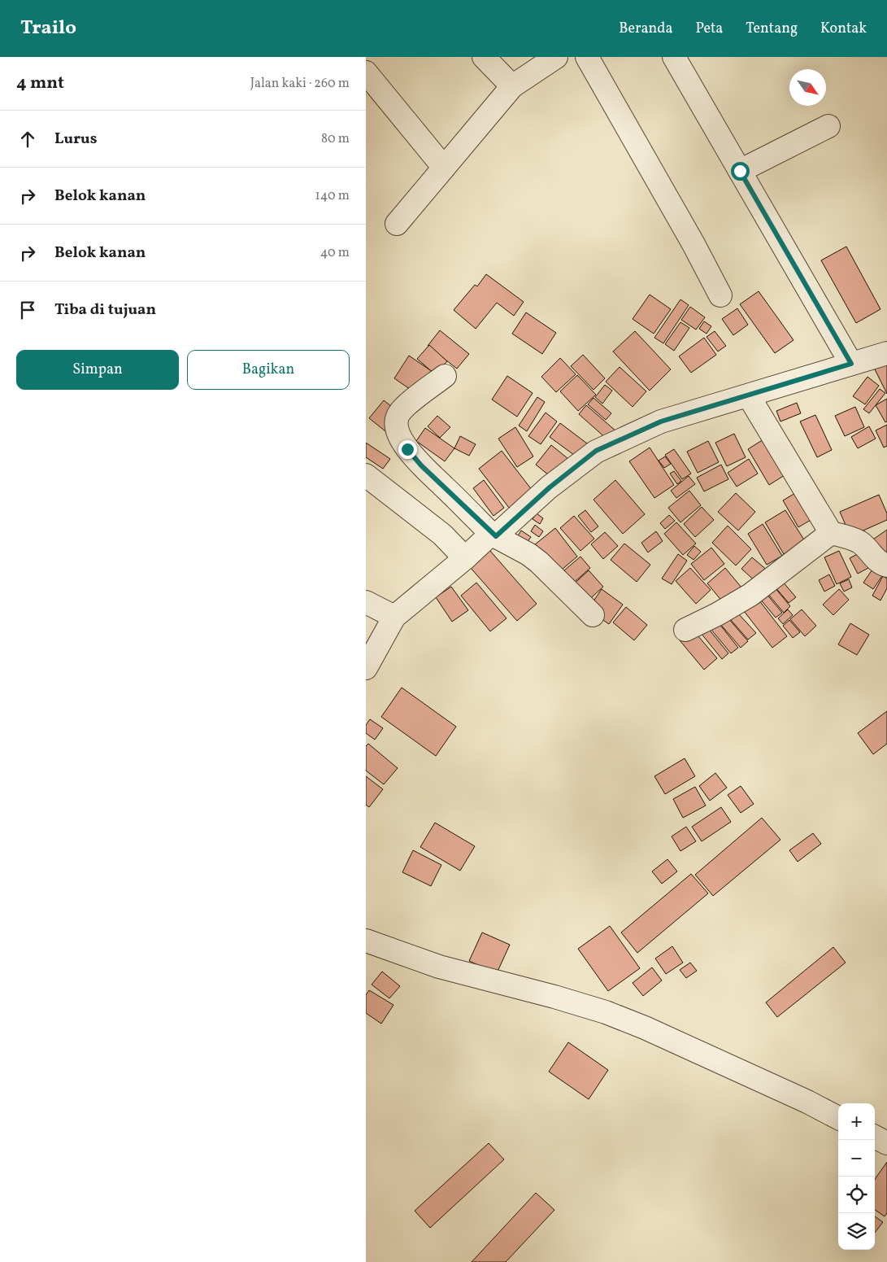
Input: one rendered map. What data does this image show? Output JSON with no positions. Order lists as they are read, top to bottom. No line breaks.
{"north":"bottom right","page":{"header":"Trailo","nav":["Beranda","Peta","Tentang","Kontak"],"heading":["4 mnt","Jalan kaki · 260 m"],"list":[["Lurus","80 m"],["Belok kanan","140 m"],["Belok kanan","40 m"],"Tiba di tujuan"],"buttons":["Simpan","Bagikan"],"map_buttons":["+","−"]}}
